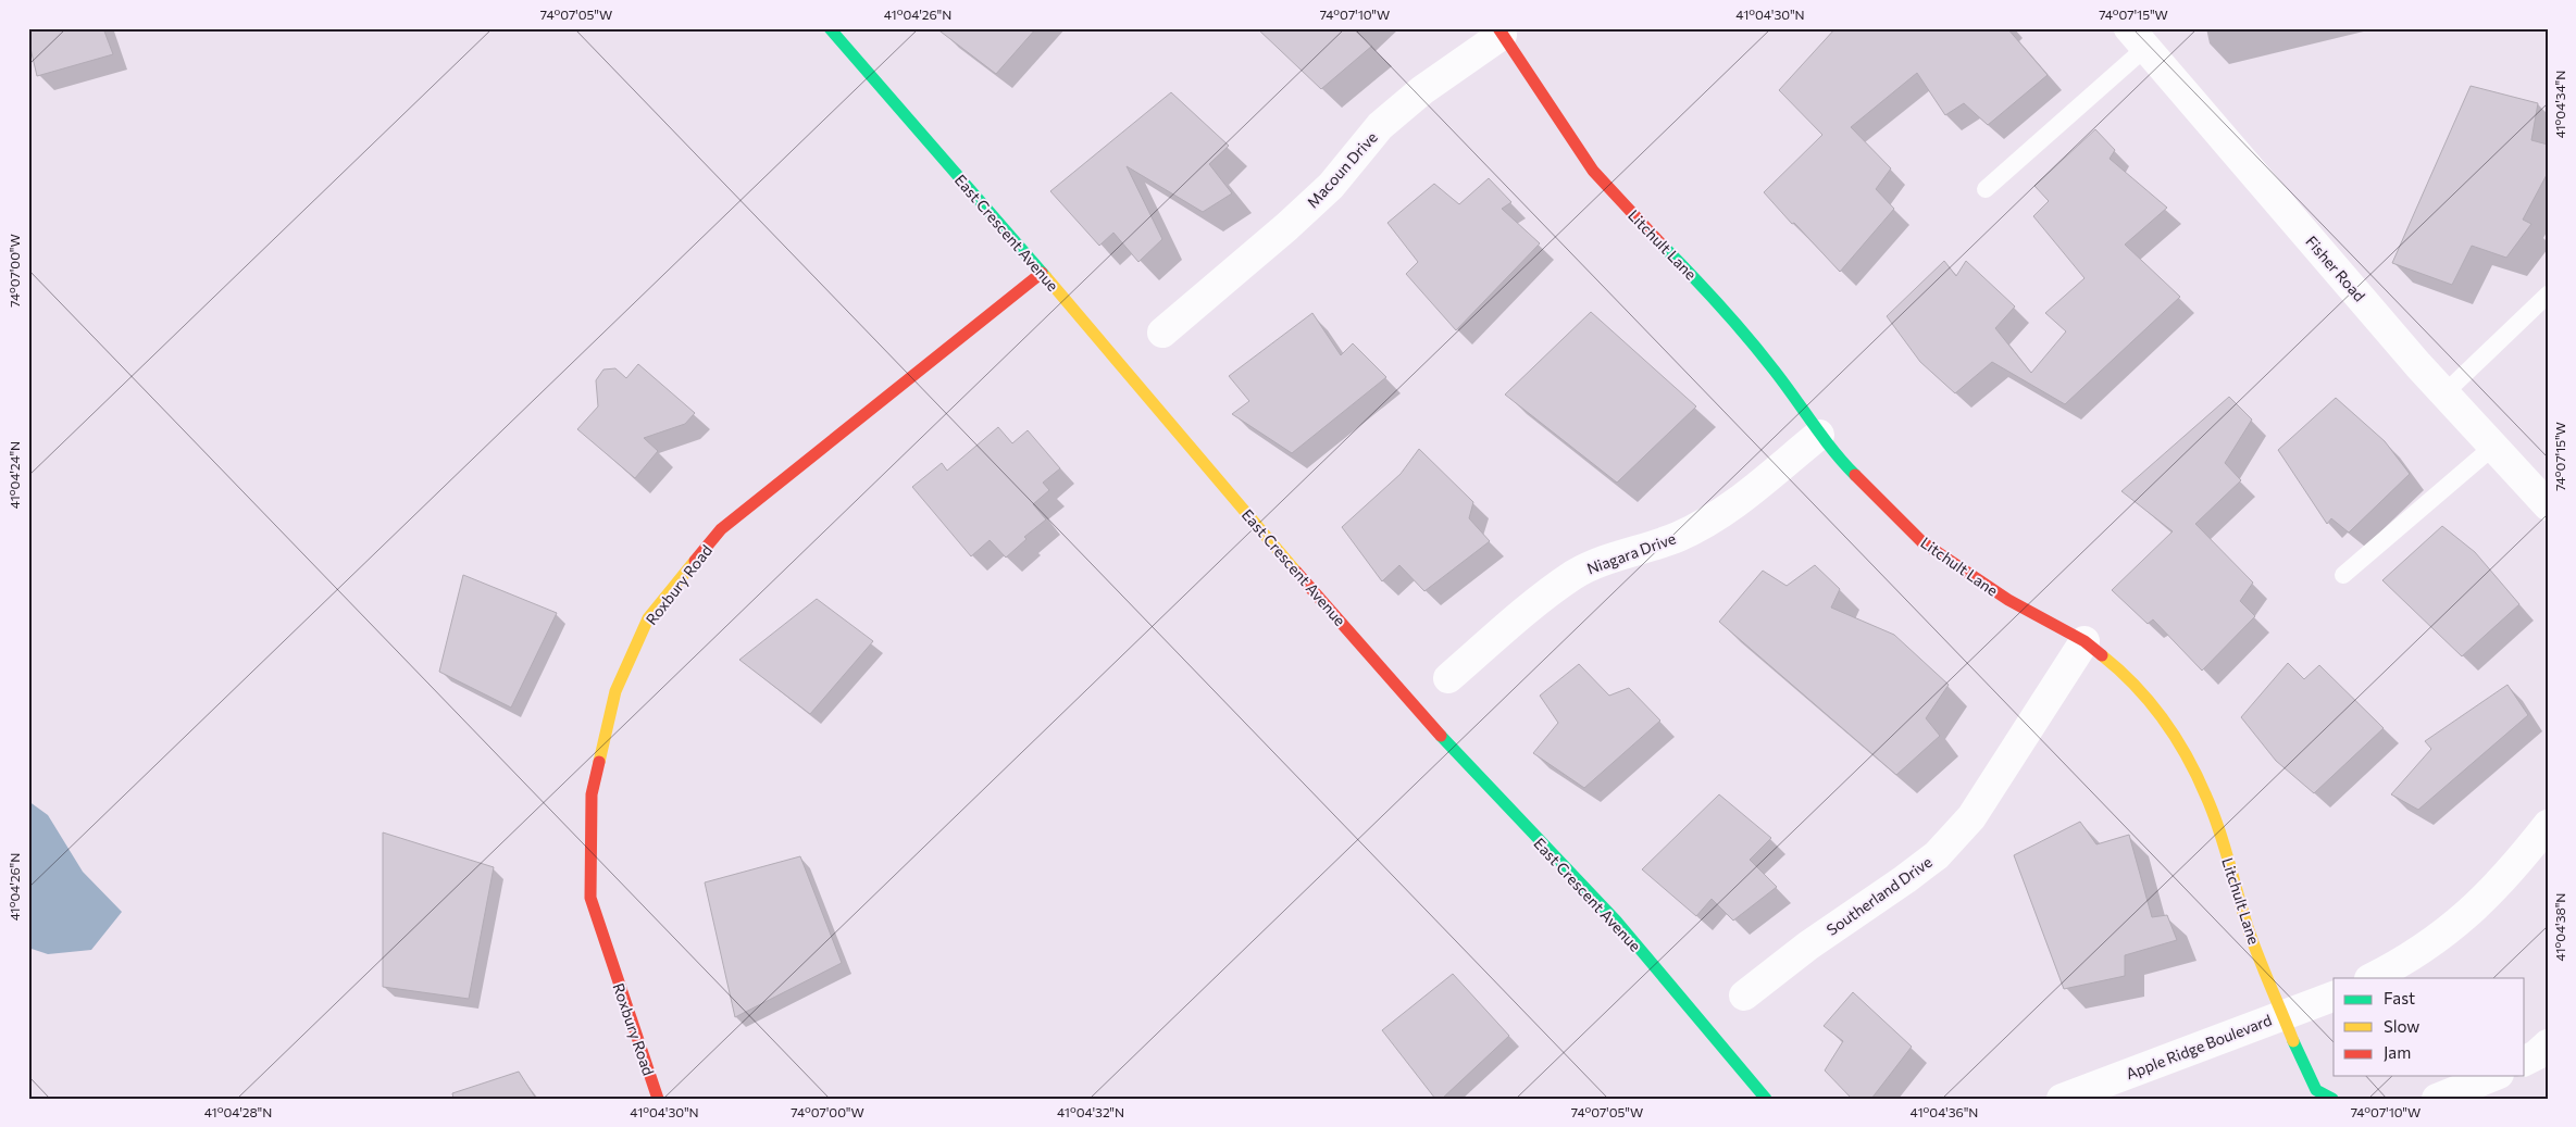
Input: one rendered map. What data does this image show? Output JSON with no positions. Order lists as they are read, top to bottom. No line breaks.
{"streets":{"street":["Macoun Drive","East Crescent Avenue","Litchult Lane","Fisher Road","Niagara Drive","Roxbury Road","Southerland Drive","Apple Ridge Boulevard"]},"crossings":[["Macoun Drive","Litchult Lane"],["East Crescent Avenue","Roxbury Road"],["Litchult Lane","Niagara Drive"],["Litchult Lane","Southerland Drive"],["Litchult Lane","Apple Ridge Boulevard"]],"legend":["Fast","Slow","Jam"],"coordinates":["74°07'05\"W","41°04'26\"N","74°07'10\"W","41°04'30\"N","74°07'15\"W","41°04'34\"N","74°07'00\"W","41°04'24\"N","41°04'38\"N","41°04'28\"N","41°04'32\"N","41°04'36\"N"]}
